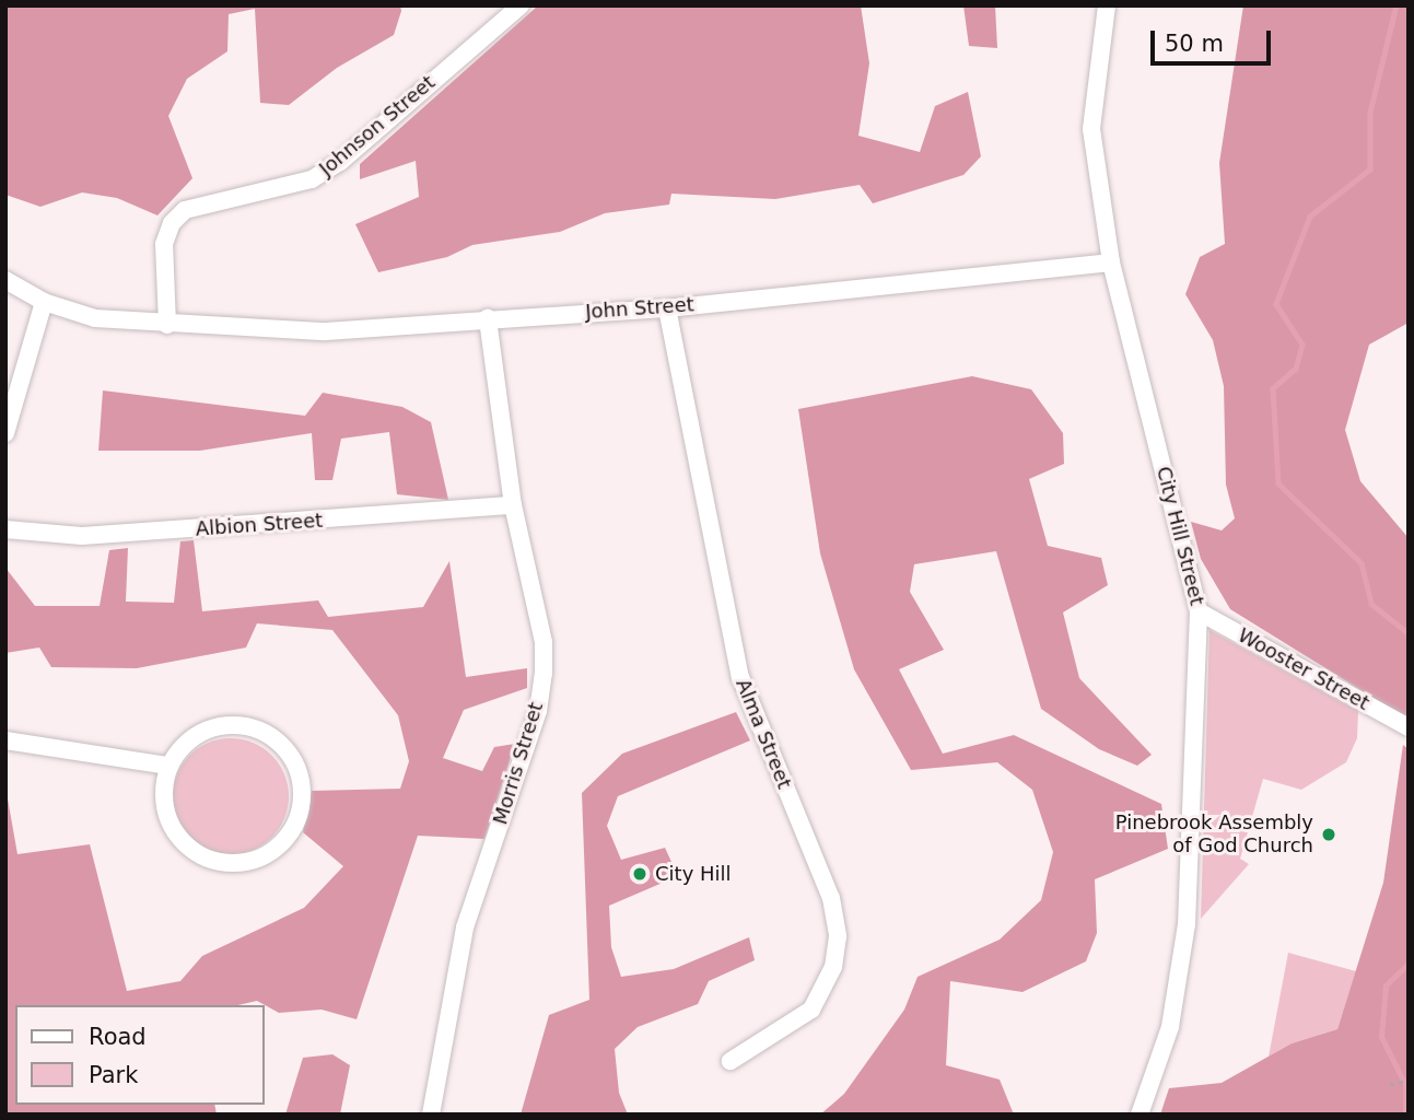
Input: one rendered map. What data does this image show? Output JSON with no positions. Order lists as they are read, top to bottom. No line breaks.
{"streets":{"street":["Johnson Street","John Street","Albion Street","City Hill Street","Wooster Street","Alma Street","Morris Street"]},"crossings":[["Johnson Street","John Street"],["John Street","City Hill Street"],["John Street","Alma Street"],["John Street","Morris Street"],["Albion Street","Morris Street"],["City Hill Street","Wooster Street"]],"places":["Pinebrook Assembly of God Church","City Hill"],"legend":["Road","Park"],"scale_bar":"50 m"}
